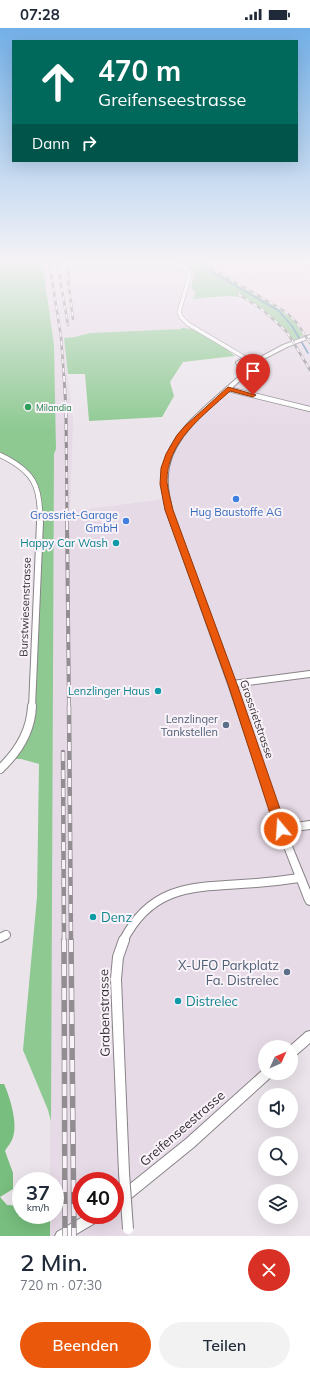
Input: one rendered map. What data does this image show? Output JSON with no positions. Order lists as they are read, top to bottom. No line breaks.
{"streets":{"street":["Burstwiesenstrasse","Grossrietstrasse","Grabenstrasse","Greifenseestrasse"]},"crossings":[["Grossrietstrasse","Grabenstrasse"]],"places":["Milandia","Hug Baustoffe AG","Grossriet-Garage GmbH","Happy Car Wash","Lenzlinger Haus","Lenzlinger Tankstellen","Denz","X-UFO Parkplatz Fa. Distrelec","Distrelec"],"north":"top right","page":{"status":"07:28","turn":["470 m","Greifenseestrasse"],"then":"Dann","speed":"37 km/h","limit":"40","heading":["2 Min.","720 m · 07:30"],"buttons":["Beenden","Teilen"]}}
